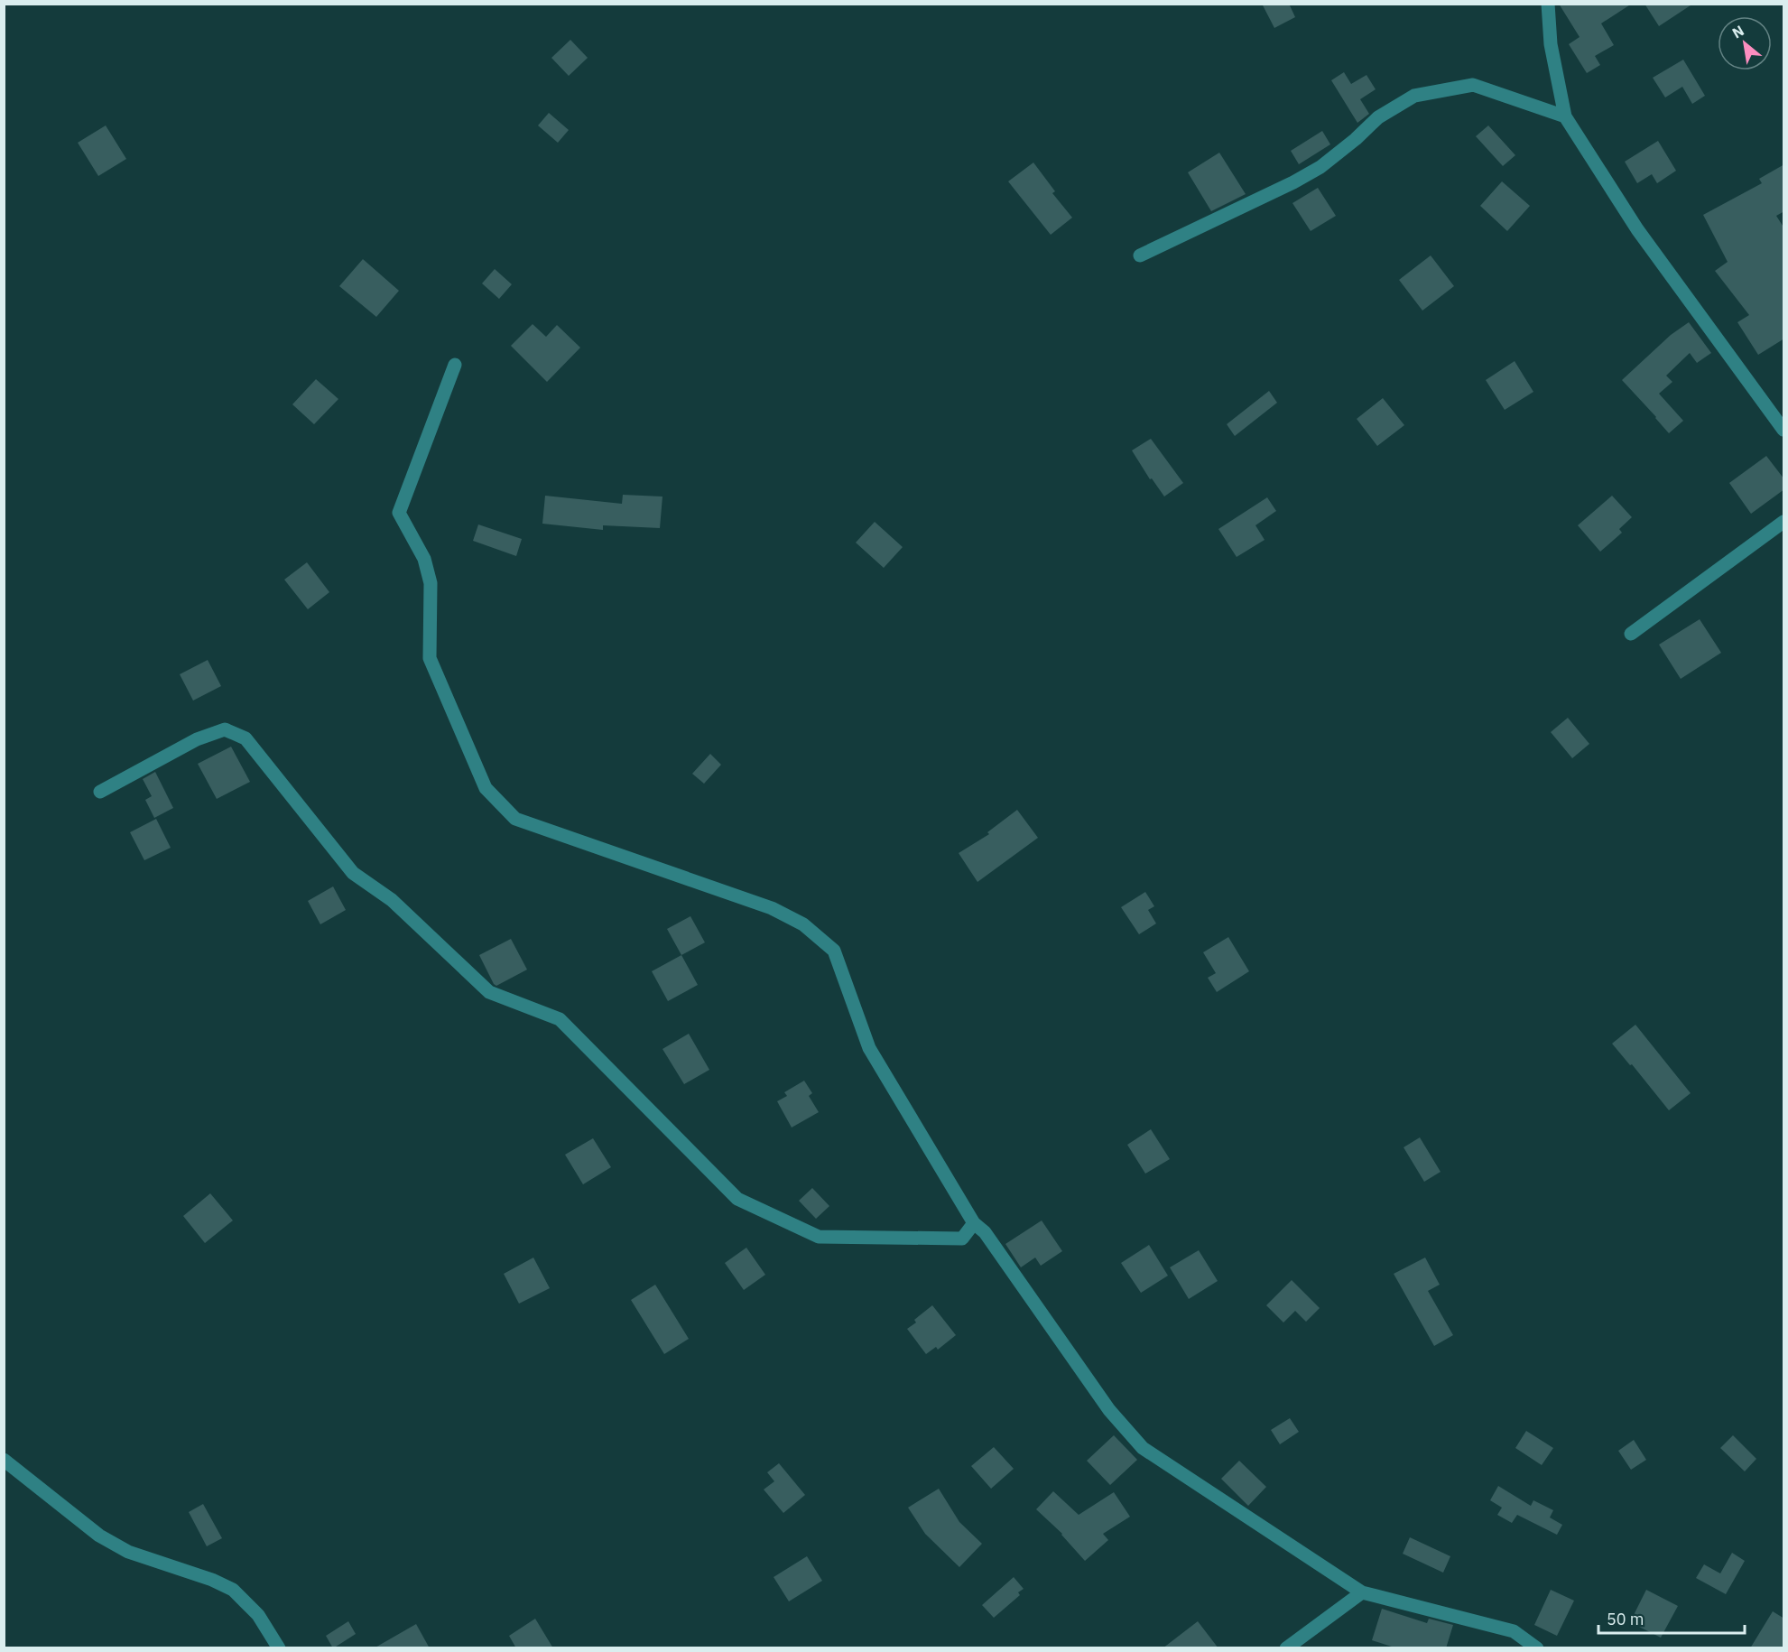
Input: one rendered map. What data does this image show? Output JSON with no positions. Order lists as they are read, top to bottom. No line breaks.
{"scale_bar":"50 m","north":"top left"}
